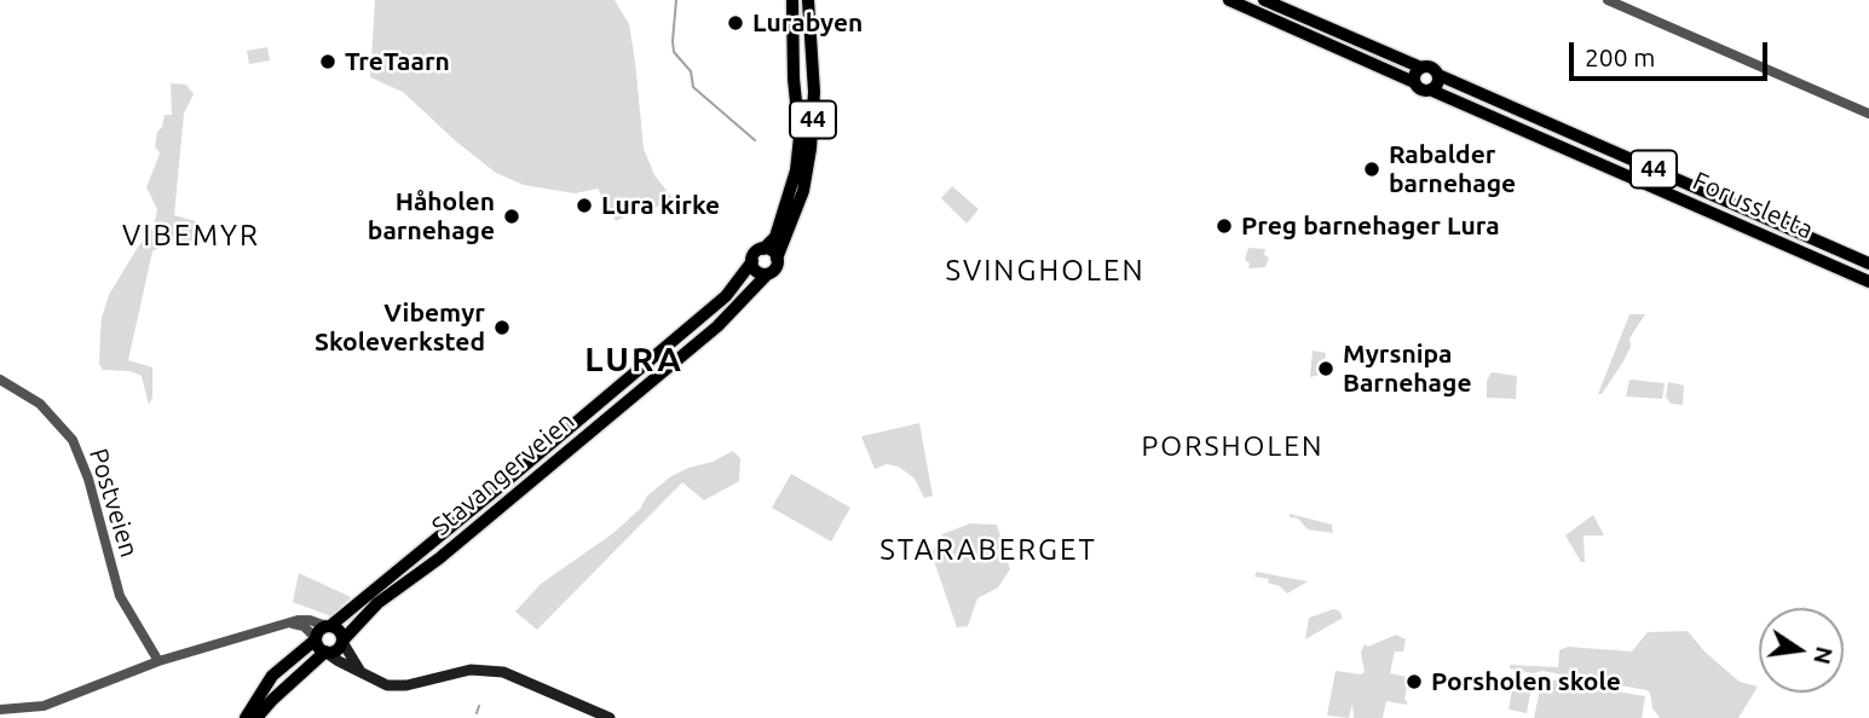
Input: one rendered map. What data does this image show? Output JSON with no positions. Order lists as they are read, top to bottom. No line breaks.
{"streets":{"main road":["44","Forussletta","Stavangerveien"],"street":["Postveien"]},"crossings":[["44","Forussletta"],["44","Stavangerveien"]],"districts":["VIBEMYR","SVINGHOLEN","LURA","PORSHOLEN","STARABERGET"],"places":["Lurabyen","TreTaarn","Rabalder barnehage","Lura kirke","Håholen barnehage","Preg barnehager Lura","Vibemyr Skoleverksted","Myrsnipa Barnehage","Porsholen skole"],"scale_bar":"200 m","north":"right"}
